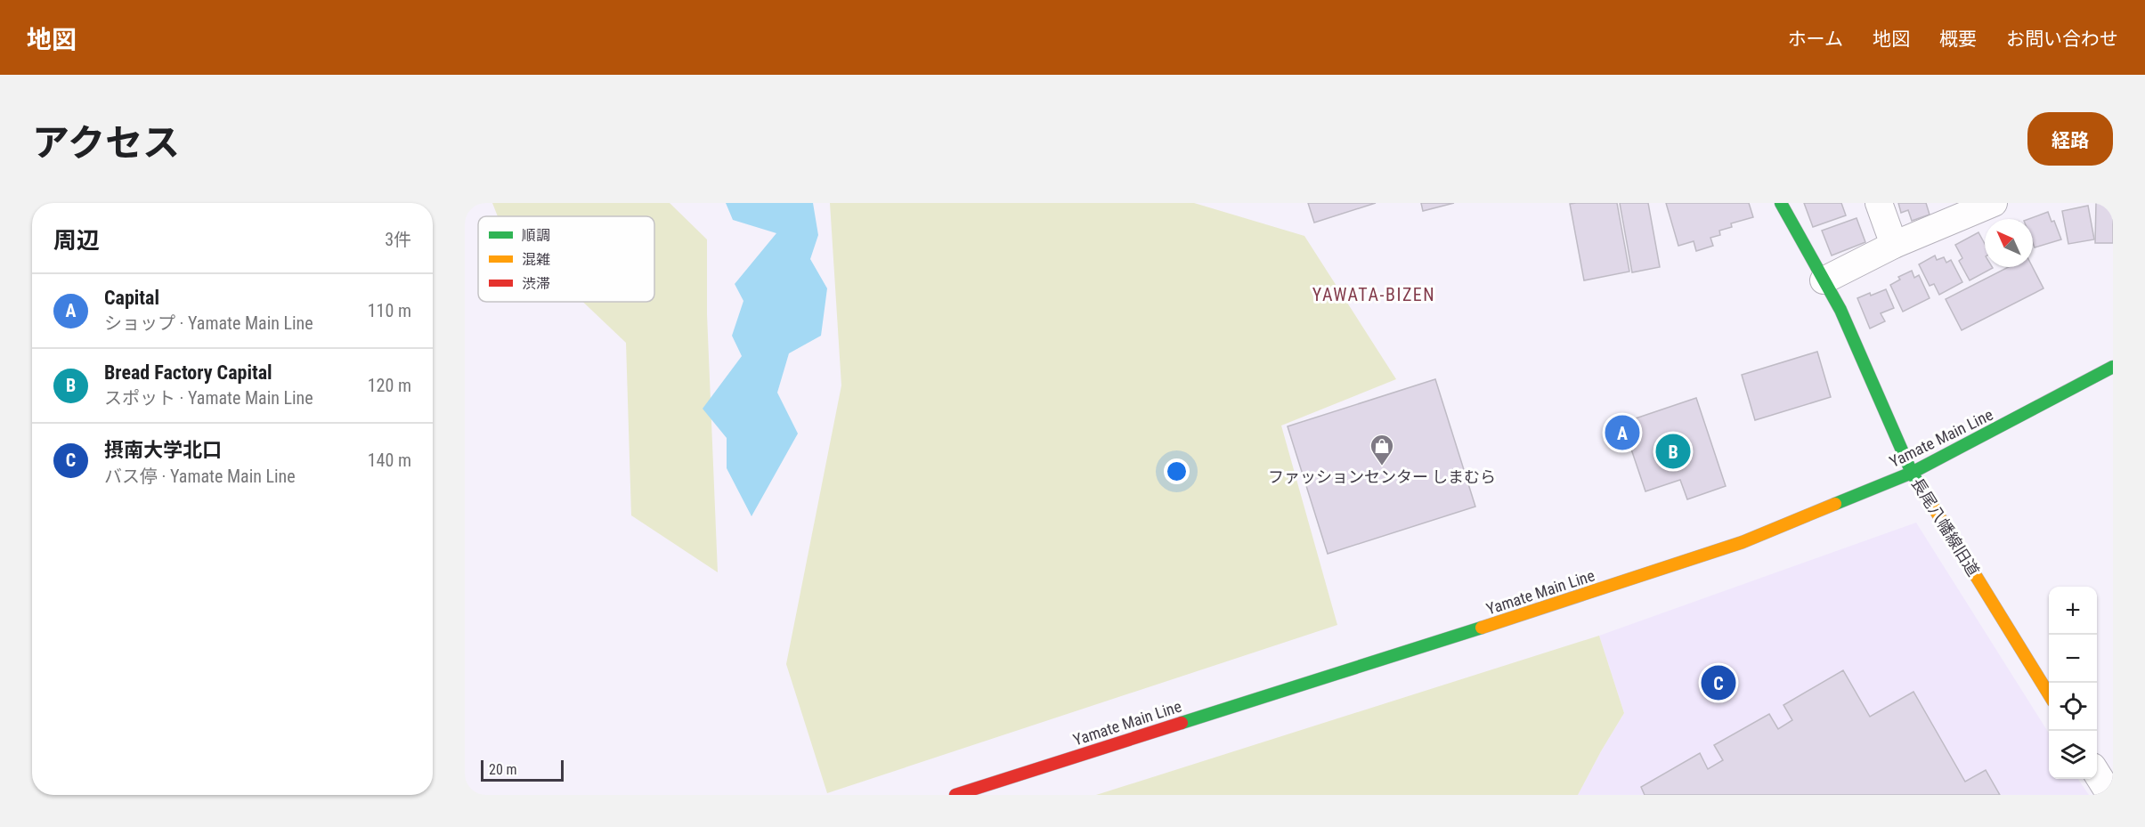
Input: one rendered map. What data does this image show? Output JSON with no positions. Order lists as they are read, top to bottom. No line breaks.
{"streets":{"main road":["Yamate Main Line","長尾八幡線旧道"]},"crossings":[["Yamate Main Line","長尾八幡線旧道"]],"districts":["YAWATA-BIZEN"],"places":{"shop":["ファッションセンター しまむら"]},"legend":["順調","混雑","渋滞"],"scale_bar":"20 m","north":"top left","page":{"header":"地図","nav":["ホーム","地図","概要","お問い合わせ"],"title":"アクセス","buttons":"経路","heading":["周辺","3件"],"list":[{"mark":"A","name":"Capital","note":"ショップ · Yamate Main Line","value":"110 m"},{"mark":"B","name":"Bread Factory Capital","note":"スポット · Yamate Main Line","value":"120 m"},{"mark":"C","name":"摂南大学北口","note":"バス停 · Yamate Main Line","value":"140 m"}],"pins":["A","B","C"],"map_buttons":["+","−"],"scale":"20 m"}}
